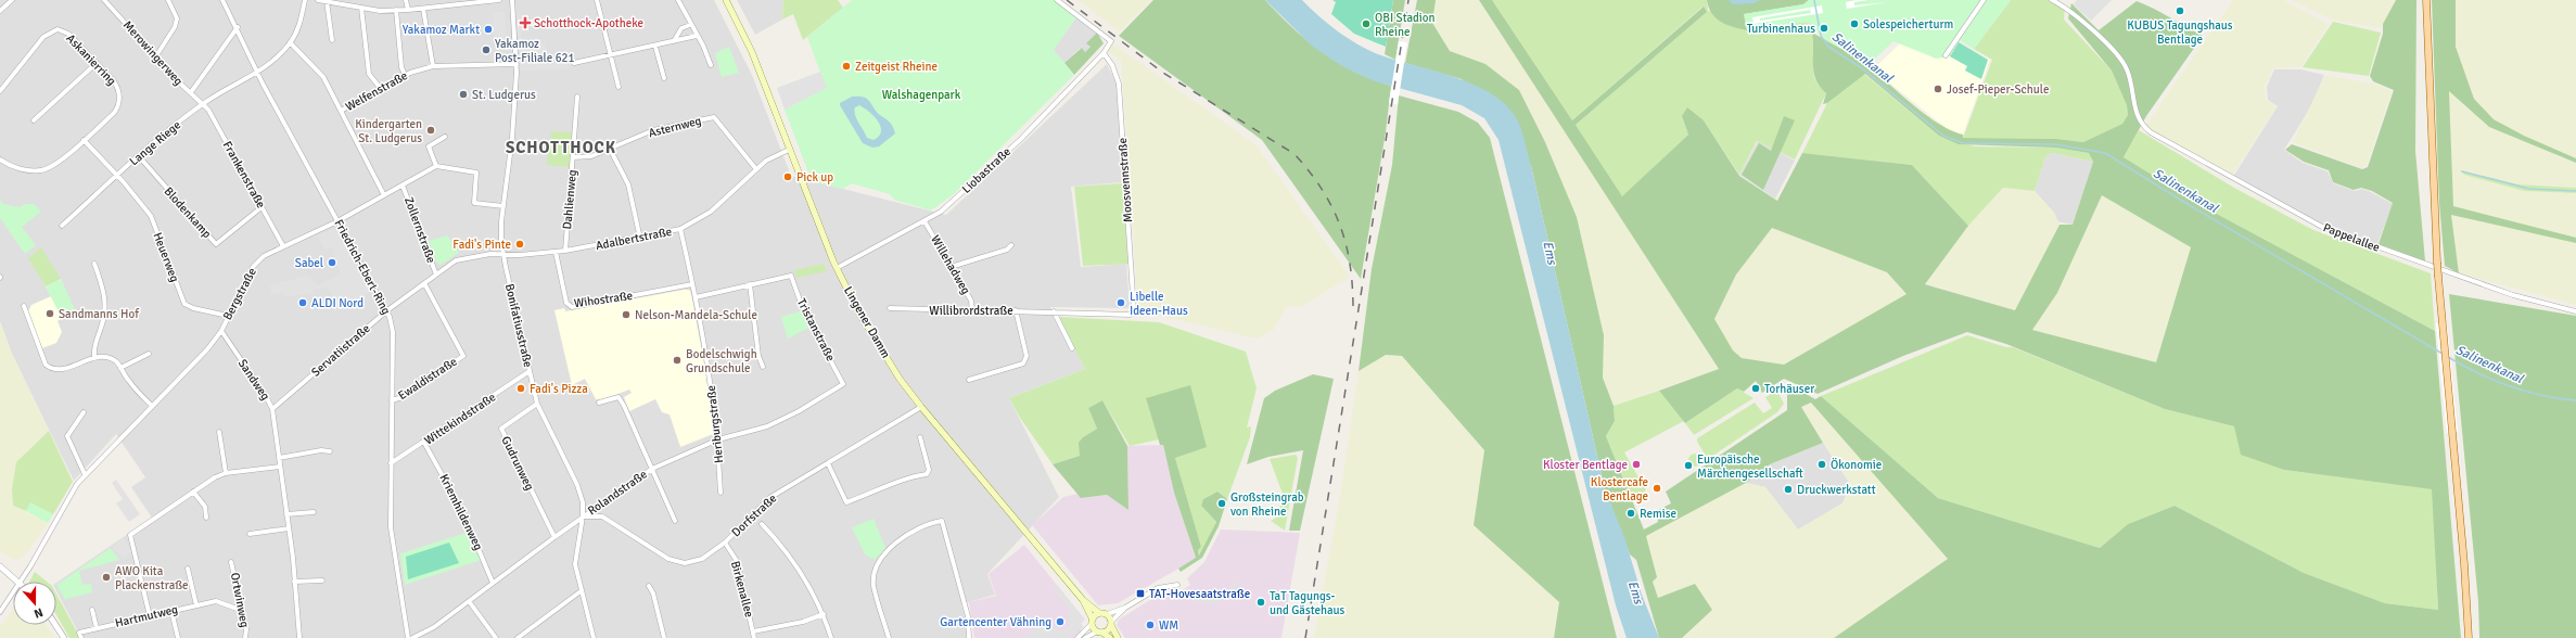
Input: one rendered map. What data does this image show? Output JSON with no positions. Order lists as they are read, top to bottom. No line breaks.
{"streets":{"main road":["Lingener Damm"],"street":["Merowingerweg","Askanierring","Welfenstraße","Asternweg","Lange Riege","Liobastraße","Frankenstraße","Moosvennstraße","Dahlienweg","Blodenkamp","Zollernstraße","Pappelallee","Adalbertstraße","Heuerweg","Willehadweg","Friedrich-Ebert-Ring","Bergstraße","Wihostraße","Willibrordstraße","Bonifatiusstraße","Tristanstraße","Servatiistraße","Ewaldistraße","Sandweg","Wittekindstraße","Heriburgstraße","Gudrunweg","Rolandstraße","Kriemhildenweg","Dorfstraße","Birkenallee","Ortwinweg","Hartmutweg"]},"crossings":[["Merowingerweg","Lange Riege"],["Merowingerweg","Frankenstraße"],["Welfenstraße","Bonifatiusstraße"],["Asternweg","Dahlienweg"],["Asternweg","Adalbertstraße"],["Lange Riege","Frankenstraße"],["Lange Riege","Blodenkamp"],["Lange Riege","Heuerweg"],["Lange Riege","Friedrich-Ebert-Ring"],["Liobastraße","Moosvennstraße"],["Liobastraße","Willehadweg"],["Liobastraße","Lingener Damm"],["Frankenstraße","Blodenkamp"],["Frankenstraße","Bergstraße"],["Moosvennstraße","Willibrordstraße"],["Dahlienweg","Adalbertstraße"],["Zollernstraße","Bergstraße"],["Zollernstraße","Servatiistraße"],["Adalbertstraße","Wihostraße"],["Adalbertstraße","Lingener Damm"],["Adalbertstraße","Bonifatiusstraße"],["Adalbertstraße","Servatiistraße"],["Adalbertstraße","Heriburgstraße"],["Heuerweg","Bergstraße"],["Willehadweg","Willibrordstraße"],["Friedrich-Ebert-Ring","Bergstraße"],["Friedrich-Ebert-Ring","Servatiistraße"],["Friedrich-Ebert-Ring","Ewaldistraße"],["Friedrich-Ebert-Ring","Wittekindstraße"],["Bergstraße","Sandweg"],["Wihostraße","Heriburgstraße"],["Lingener Damm","Dorfstraße"],["Bonifatiusstraße","Servatiistraße"],["Bonifatiusstraße","Wittekindstraße"],["Bonifatiusstraße","Gudrunweg"],["Bonifatiusstraße","Rolandstraße"],["Bonifatiusstraße","Dorfstraße"],["Tristanstraße","Rolandstraße"],["Servatiistraße","Ewaldistraße"],["Servatiistraße","Sandweg"],["Wittekindstraße","Kriemhildenweg"],["Heriburgstraße","Rolandstraße"],["Gudrunweg","Rolandstraße"],["Rolandstraße","Kriemhildenweg"],["Rolandstraße","Dorfstraße"],["Dorfstraße","Birkenallee"],["Ortwinweg","Hartmutweg"]],"districts":["SCHOTTHOCK"],"water":["Salinenkanal","Ems"],"parks":["Walshagenpark"],"places":{"other":["KUBUS Tagungshaus Bentlage","OBI Stadion Rheine","Solespeicherturm","Turbinenhaus","Yakamoz Markt","Yakamoz Post-Filiale 621","Zeitgeist Rheine","Josef-Pieper-Schule","St. Ludgerus","Kindergarten St. Ludgerus","Pick up","Fadi's Pinte","Sabel","ALDI Nord","Libelle Ideen-Haus","Sandmanns Hof","Nelson-Mandela-Schule","Bodelschwigh Grundschule","Fadi's Pizza","Torhäuser","Kloster Bentlage","Ökonomie","Europäische Märchengesellschaft","Klostercafe Bentlage","Druckwerkstatt","Großsteingrab von Rheine","Remise","AWO Kita Plackenstraße","TaT Tagungs- und Gästehaus","Gartencenter Vähning","WM"],"health":["Schotthock-Apotheke"],"transit":["TAT-Hovesaatstraße"]},"north":"bottom"}
